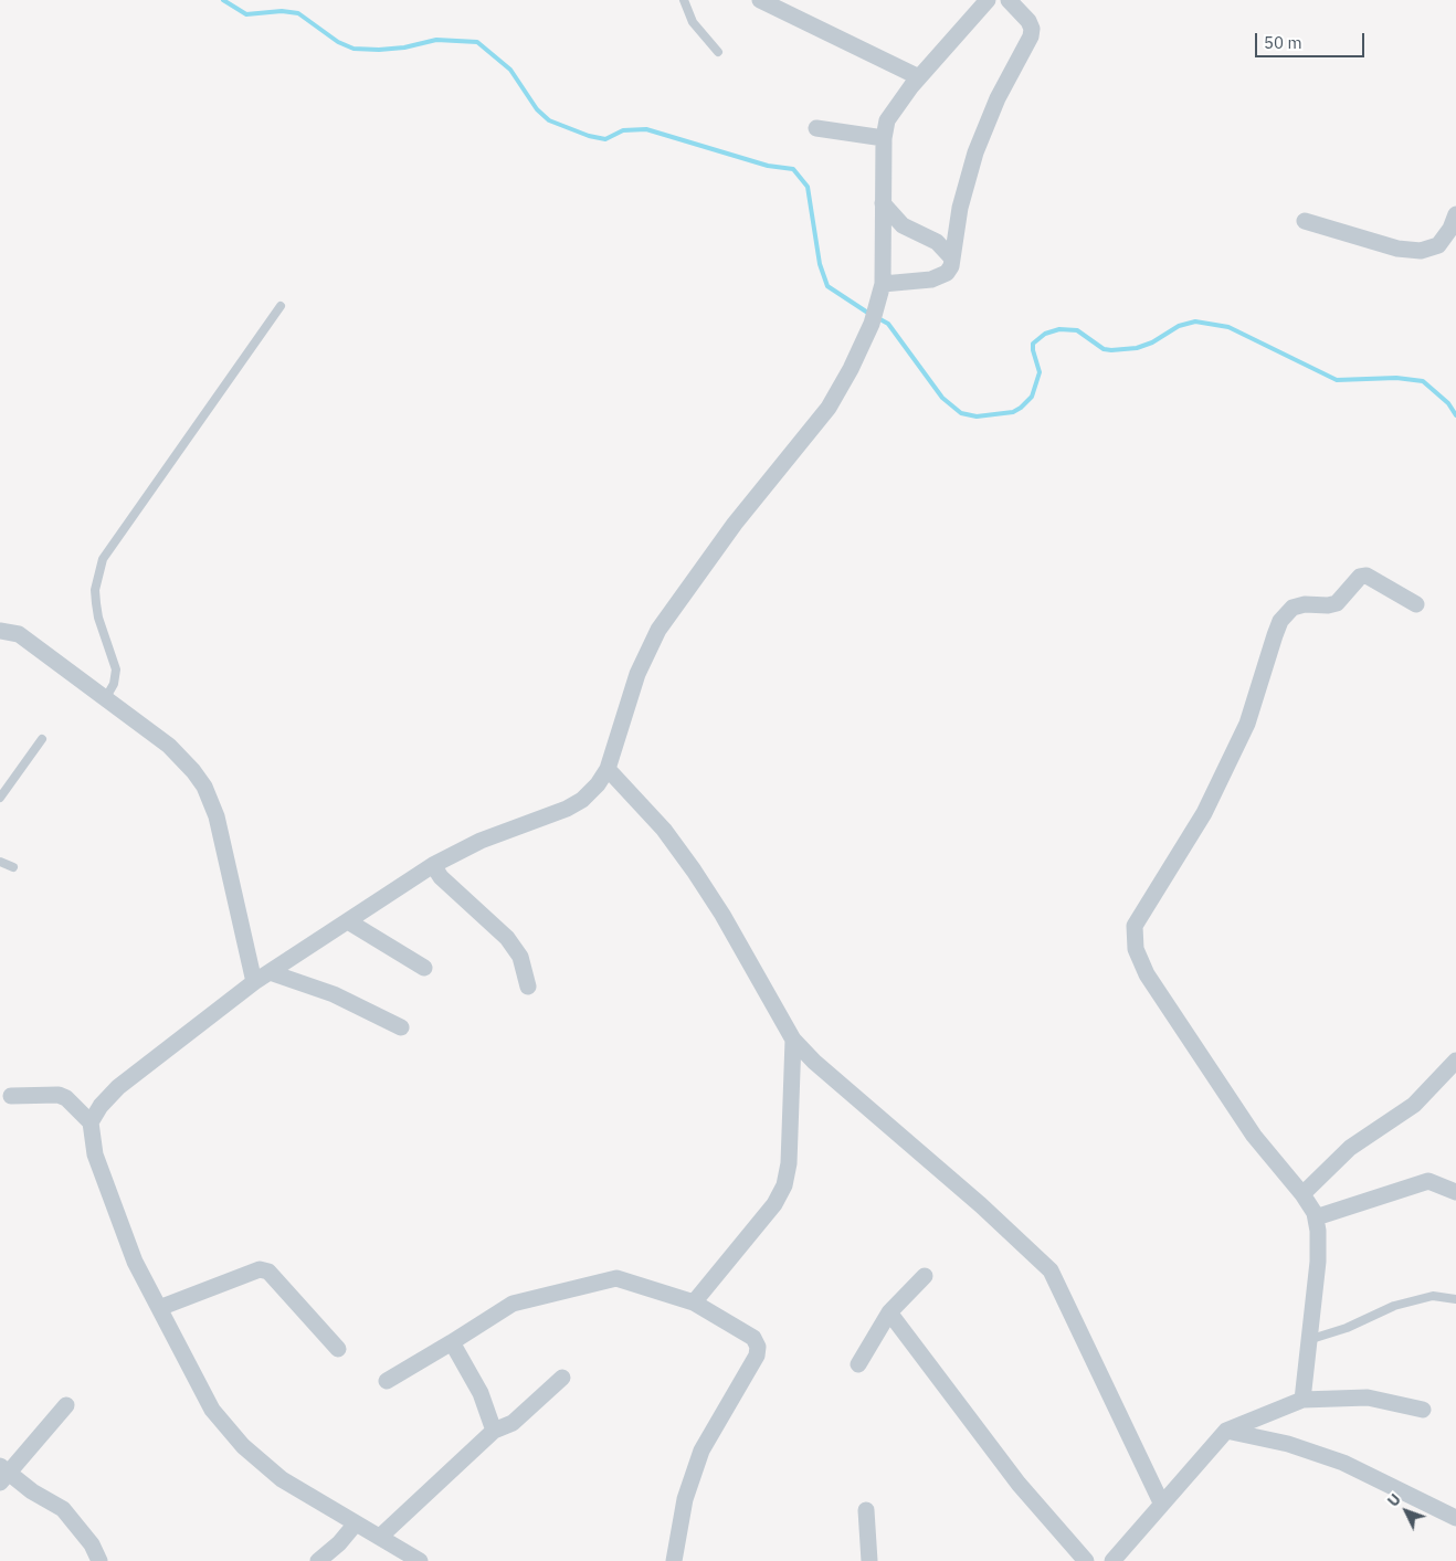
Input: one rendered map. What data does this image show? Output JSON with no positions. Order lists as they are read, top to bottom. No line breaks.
{"scale_bar":"50 m","north":"top left"}
